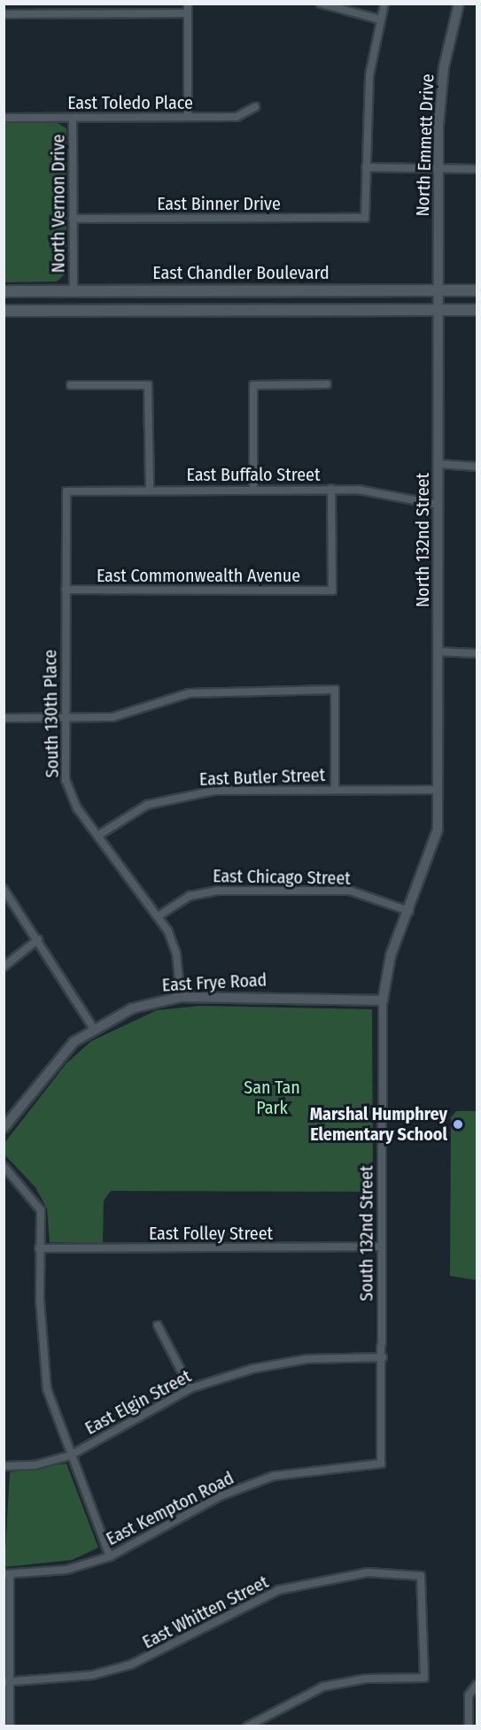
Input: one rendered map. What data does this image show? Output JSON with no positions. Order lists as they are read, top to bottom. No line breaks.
{"streets":{"main road":["East Chandler Boulevard"],"street":["East Toledo Place","North Emmett Drive","North Vernon Drive","East Binner Drive","East Buffalo Street","North 132nd Street","East Commonwealth Avenue","South 130th Place","East Butler Street","East Chicago Street","East Frye Road","East Folley Street","South 132nd Street","East Elgin Street","East Kempton Road","East Whitten Street"]},"crossings":[["East Toledo Place","North Vernon Drive"],["North Emmett Drive","East Chandler Boulevard"],["North Emmett Drive","North 132nd Street"],["North Vernon Drive","East Binner Drive"],["North Vernon Drive","East Chandler Boulevard"],["East Chandler Boulevard","North 132nd Street"],["East Buffalo Street","North 132nd Street"],["East Buffalo Street","East Commonwealth Avenue"],["East Buffalo Street","South 130th Place"],["North 132nd Street","East Butler Street"],["North 132nd Street","South 132nd Street"],["East Commonwealth Avenue","South 130th Place"],["South 130th Place","East Butler Street"],["South 130th Place","East Chicago Street"],["South 130th Place","East Frye Road"],["East Butler Street","South 132nd Street"],["East Chicago Street","South 132nd Street"],["East Frye Road","South 132nd Street"],["East Folley Street","South 132nd Street"],["South 132nd Street","East Elgin Street"],["South 132nd Street","East Kempton Road"]],"parks":["San Tan Park"],"places":["Marshal Humphrey Elementary School"]}
